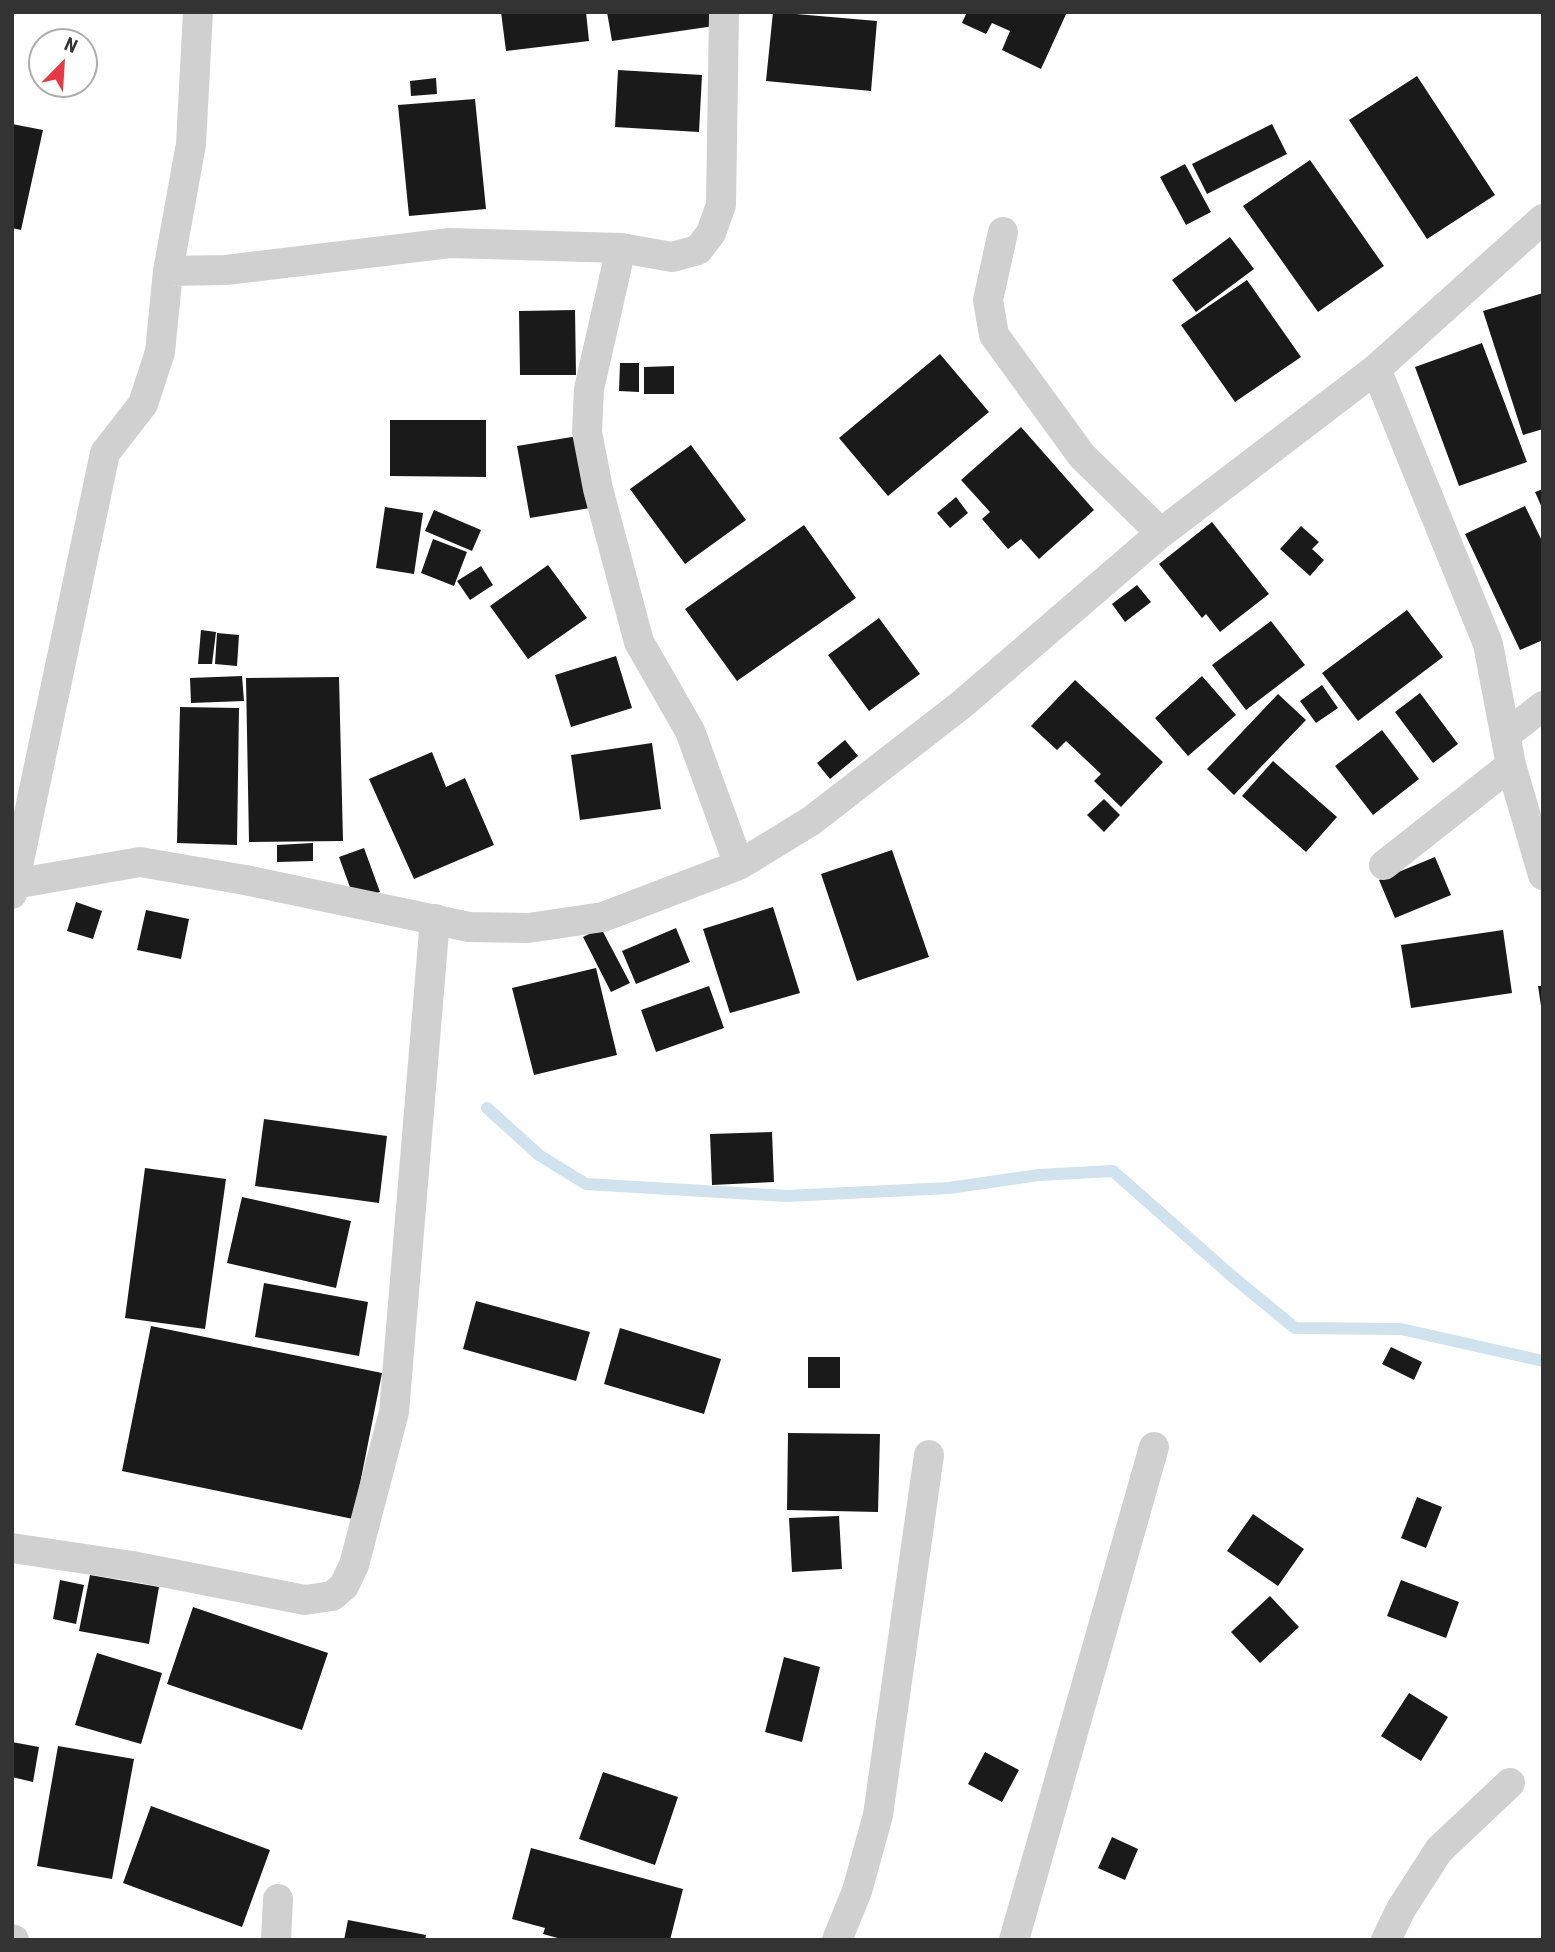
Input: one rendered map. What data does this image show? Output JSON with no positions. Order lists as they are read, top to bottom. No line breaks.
{"north":"top right"}
